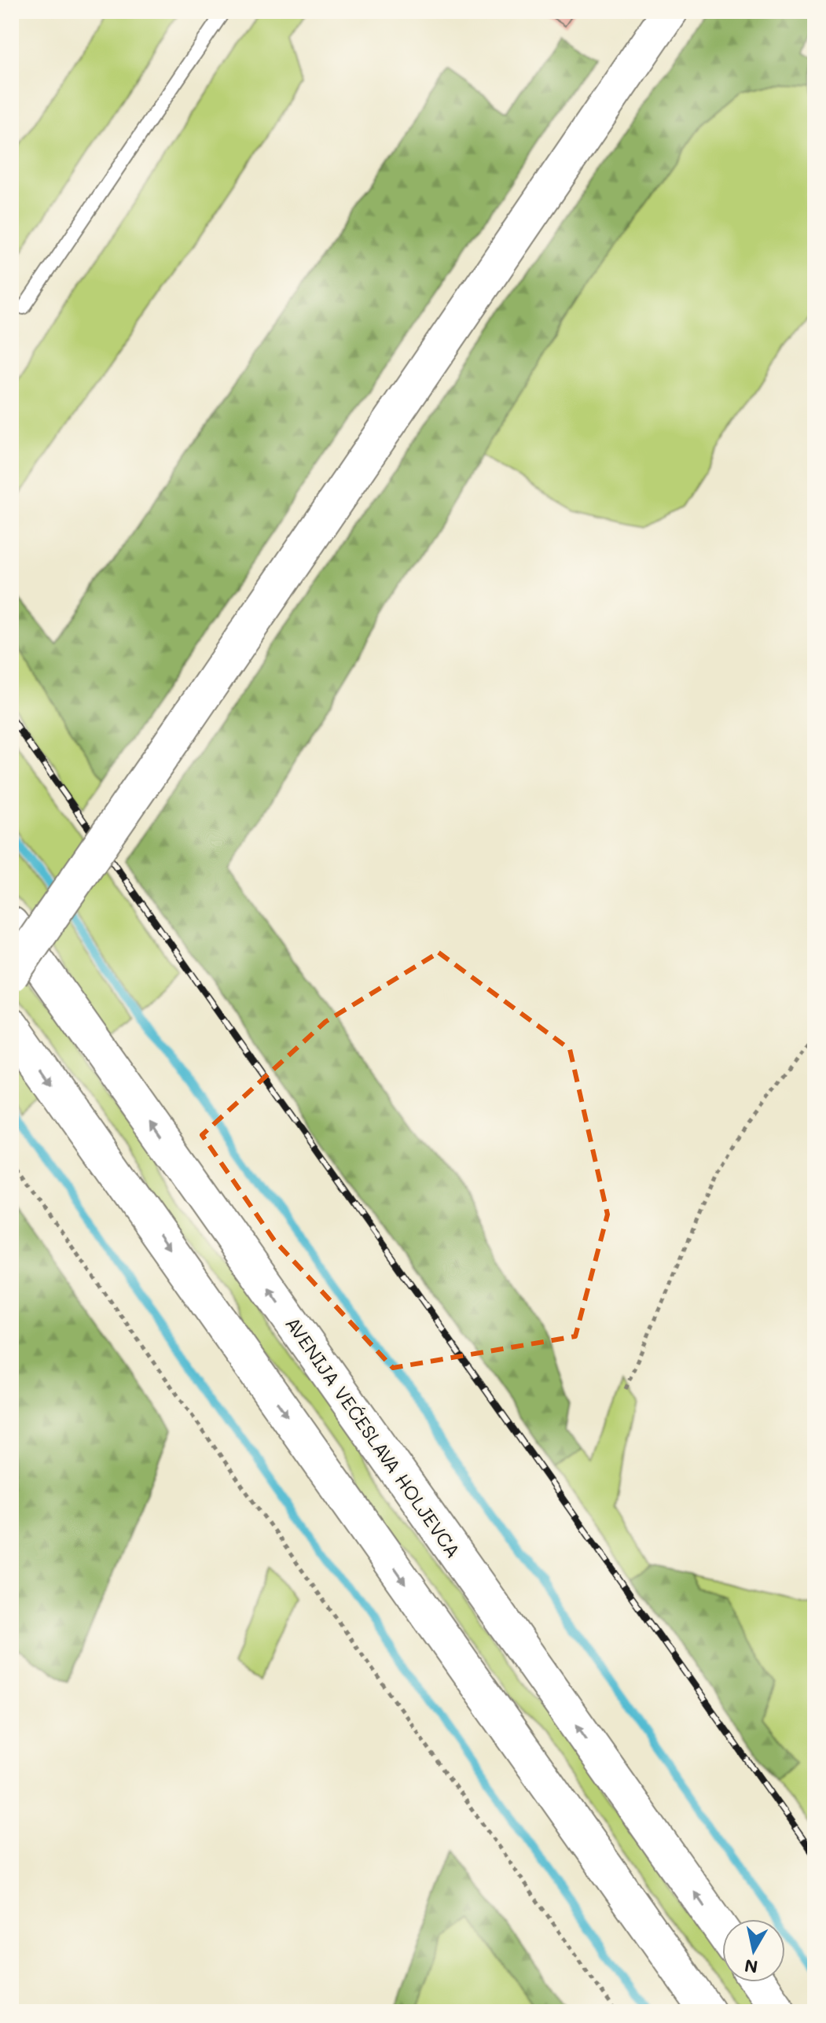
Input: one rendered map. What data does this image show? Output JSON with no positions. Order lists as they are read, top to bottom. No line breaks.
{"streets":{"main road":["AVENIJA VEĆESLAVA HOLJEVCA"]},"north":"bottom"}
